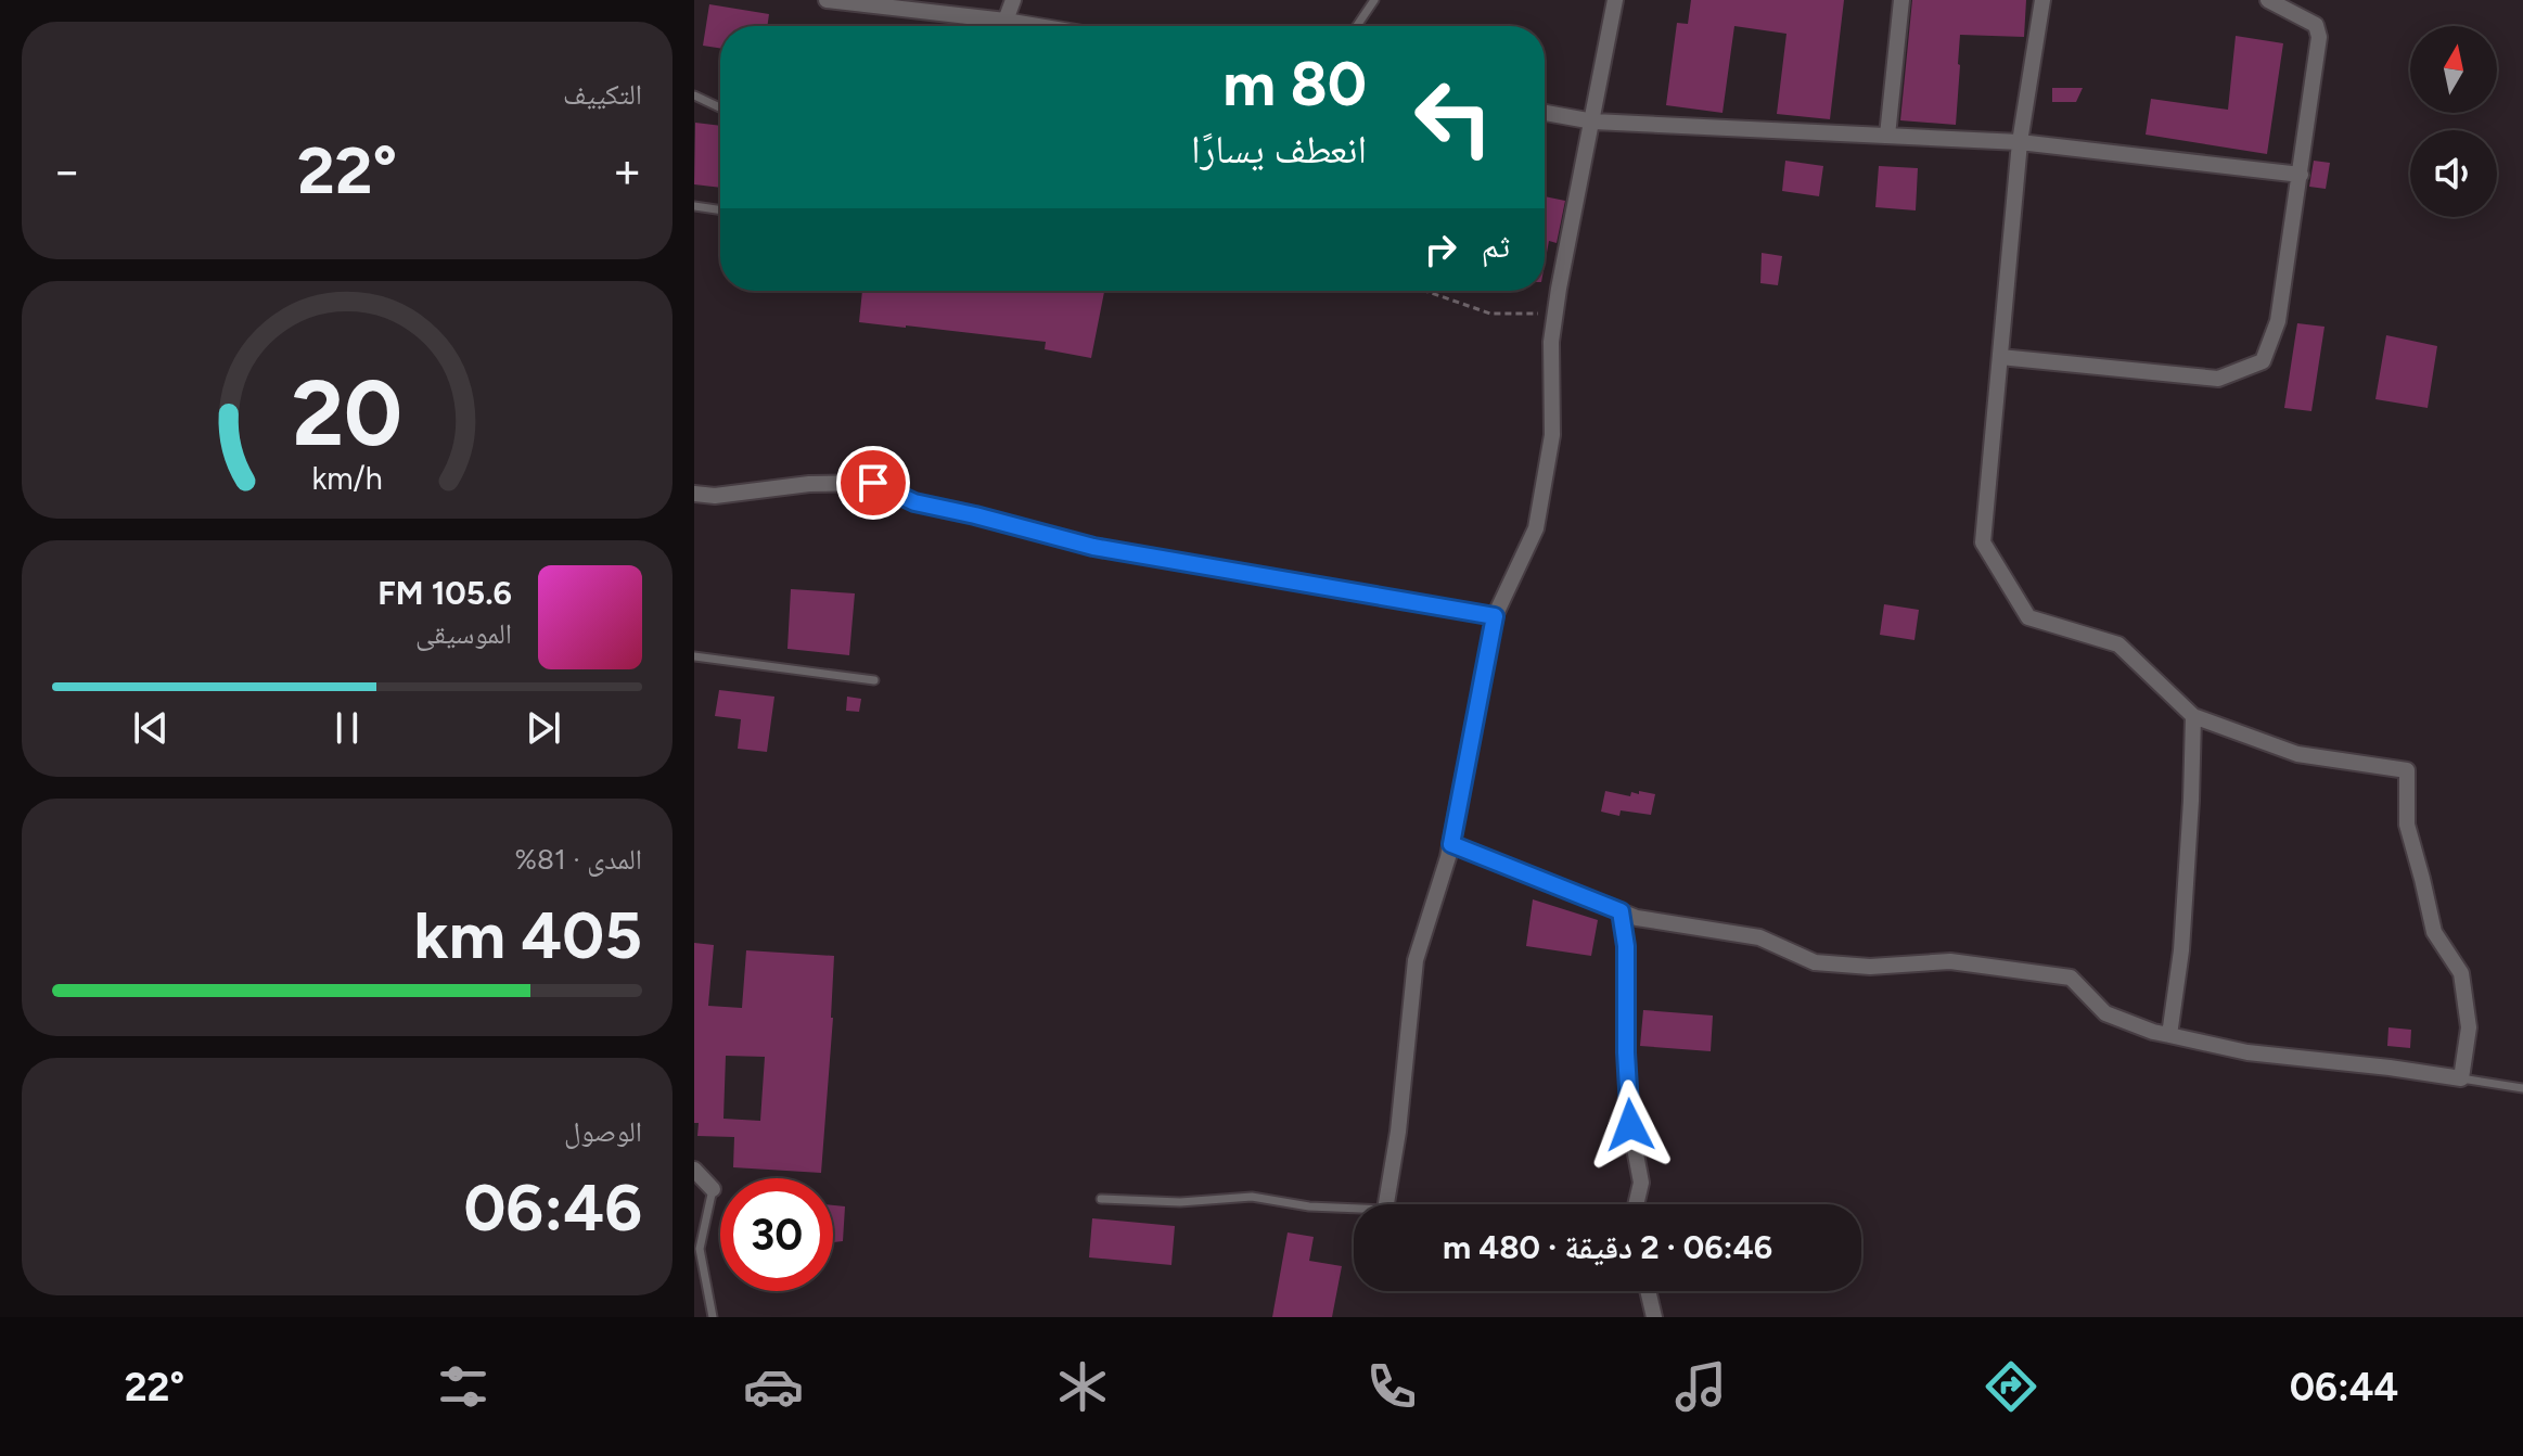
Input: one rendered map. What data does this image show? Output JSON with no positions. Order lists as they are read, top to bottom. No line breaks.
{"north":"top","page":{"tile":["التكييف",["المدى · 81%","405 km"],["الوصول","06:46"]],"turn":["80 m","انعطف يسارًا"],"heat":["−","22°","+"],"then":"ثم","song":["105.6 FM","الموسيقى"],"limit":"30","trip":"06:46 · 2 دقيقة · 480 m","tabs":["06:44","22°"],"gauge":["20","km/h"]}}
